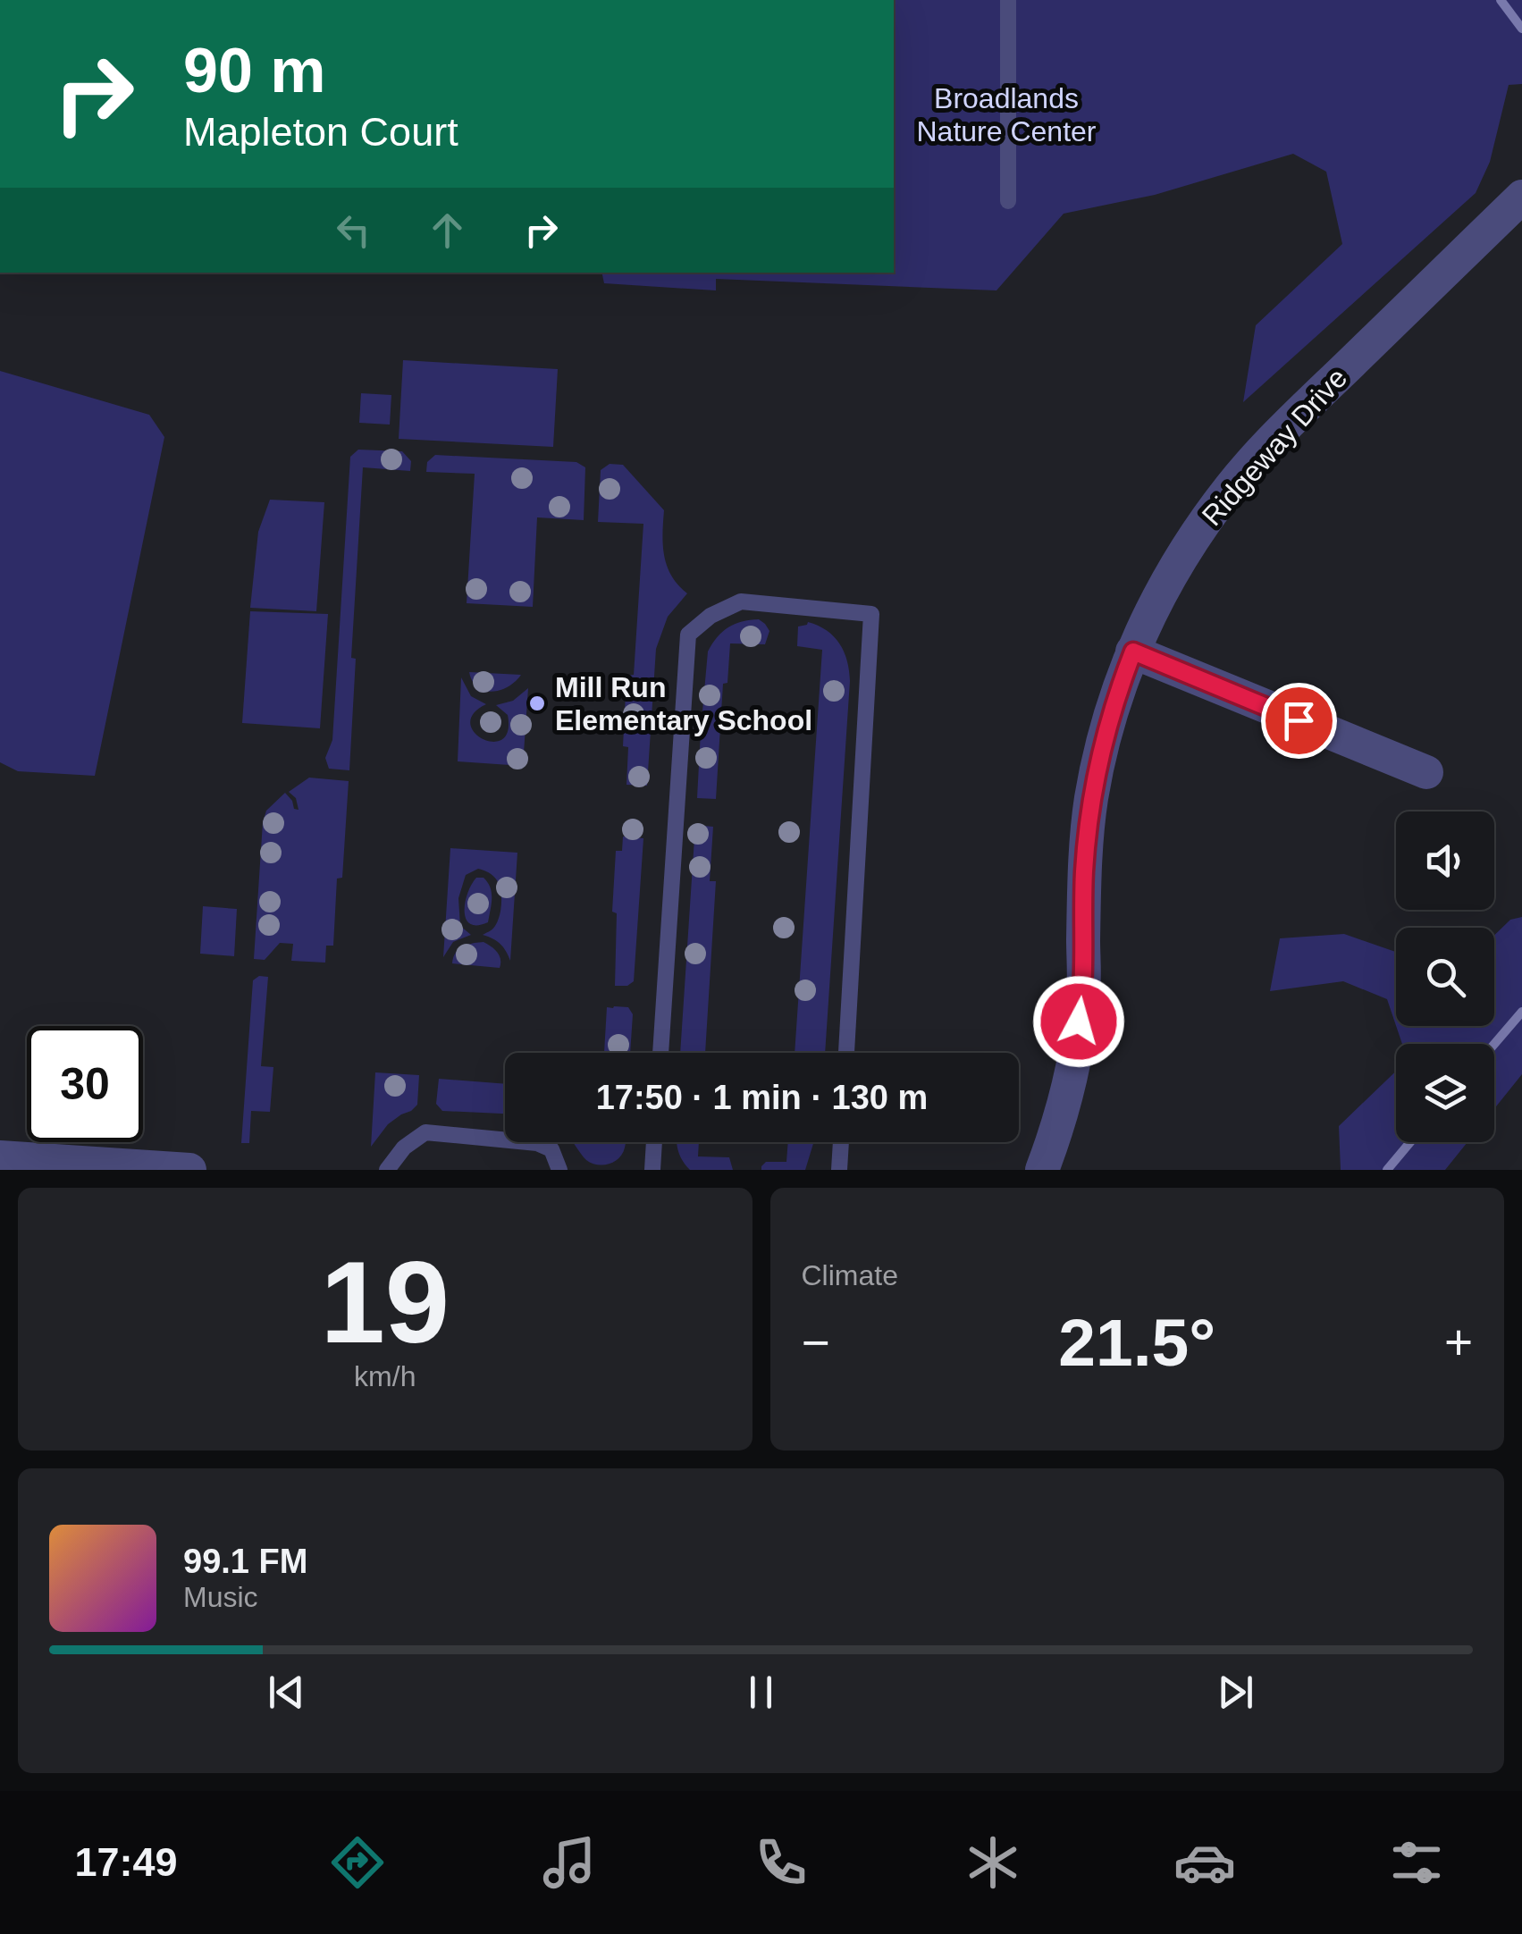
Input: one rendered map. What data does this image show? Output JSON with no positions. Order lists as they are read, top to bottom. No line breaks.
{"streets":{"street":["Ridgeway Drive"]},"parks":["Broadlands Nature Center"],"places":["Mill Run Elementary School"],"page":{"turn":["90 m","Mapleton Court"],"limit":"30","trip":"17:50 · 1 min · 130 m","tile":[["19","km/h"],"Climate"],"heat":["−","21.5°","+"],"song":["99.1 FM","Music"],"tabs":"17:49"}}
